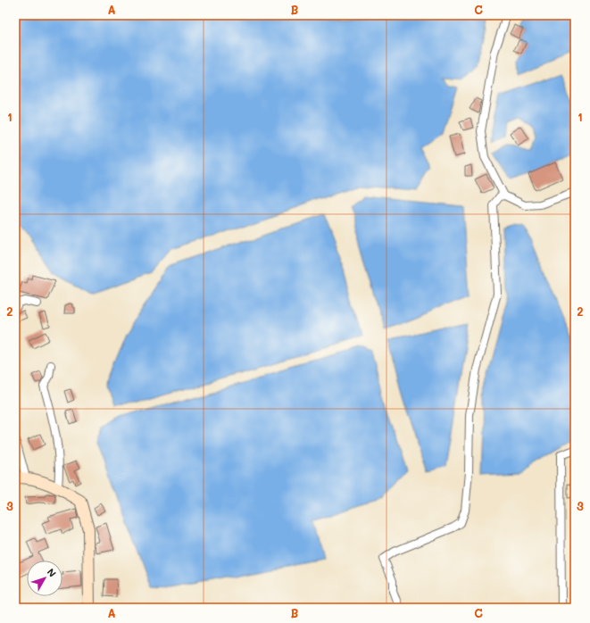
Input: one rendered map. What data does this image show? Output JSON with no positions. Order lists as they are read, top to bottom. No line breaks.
{"north":"top right","grid":{"columns":["A","B","C"],"rows":["1","2","3"]}}
